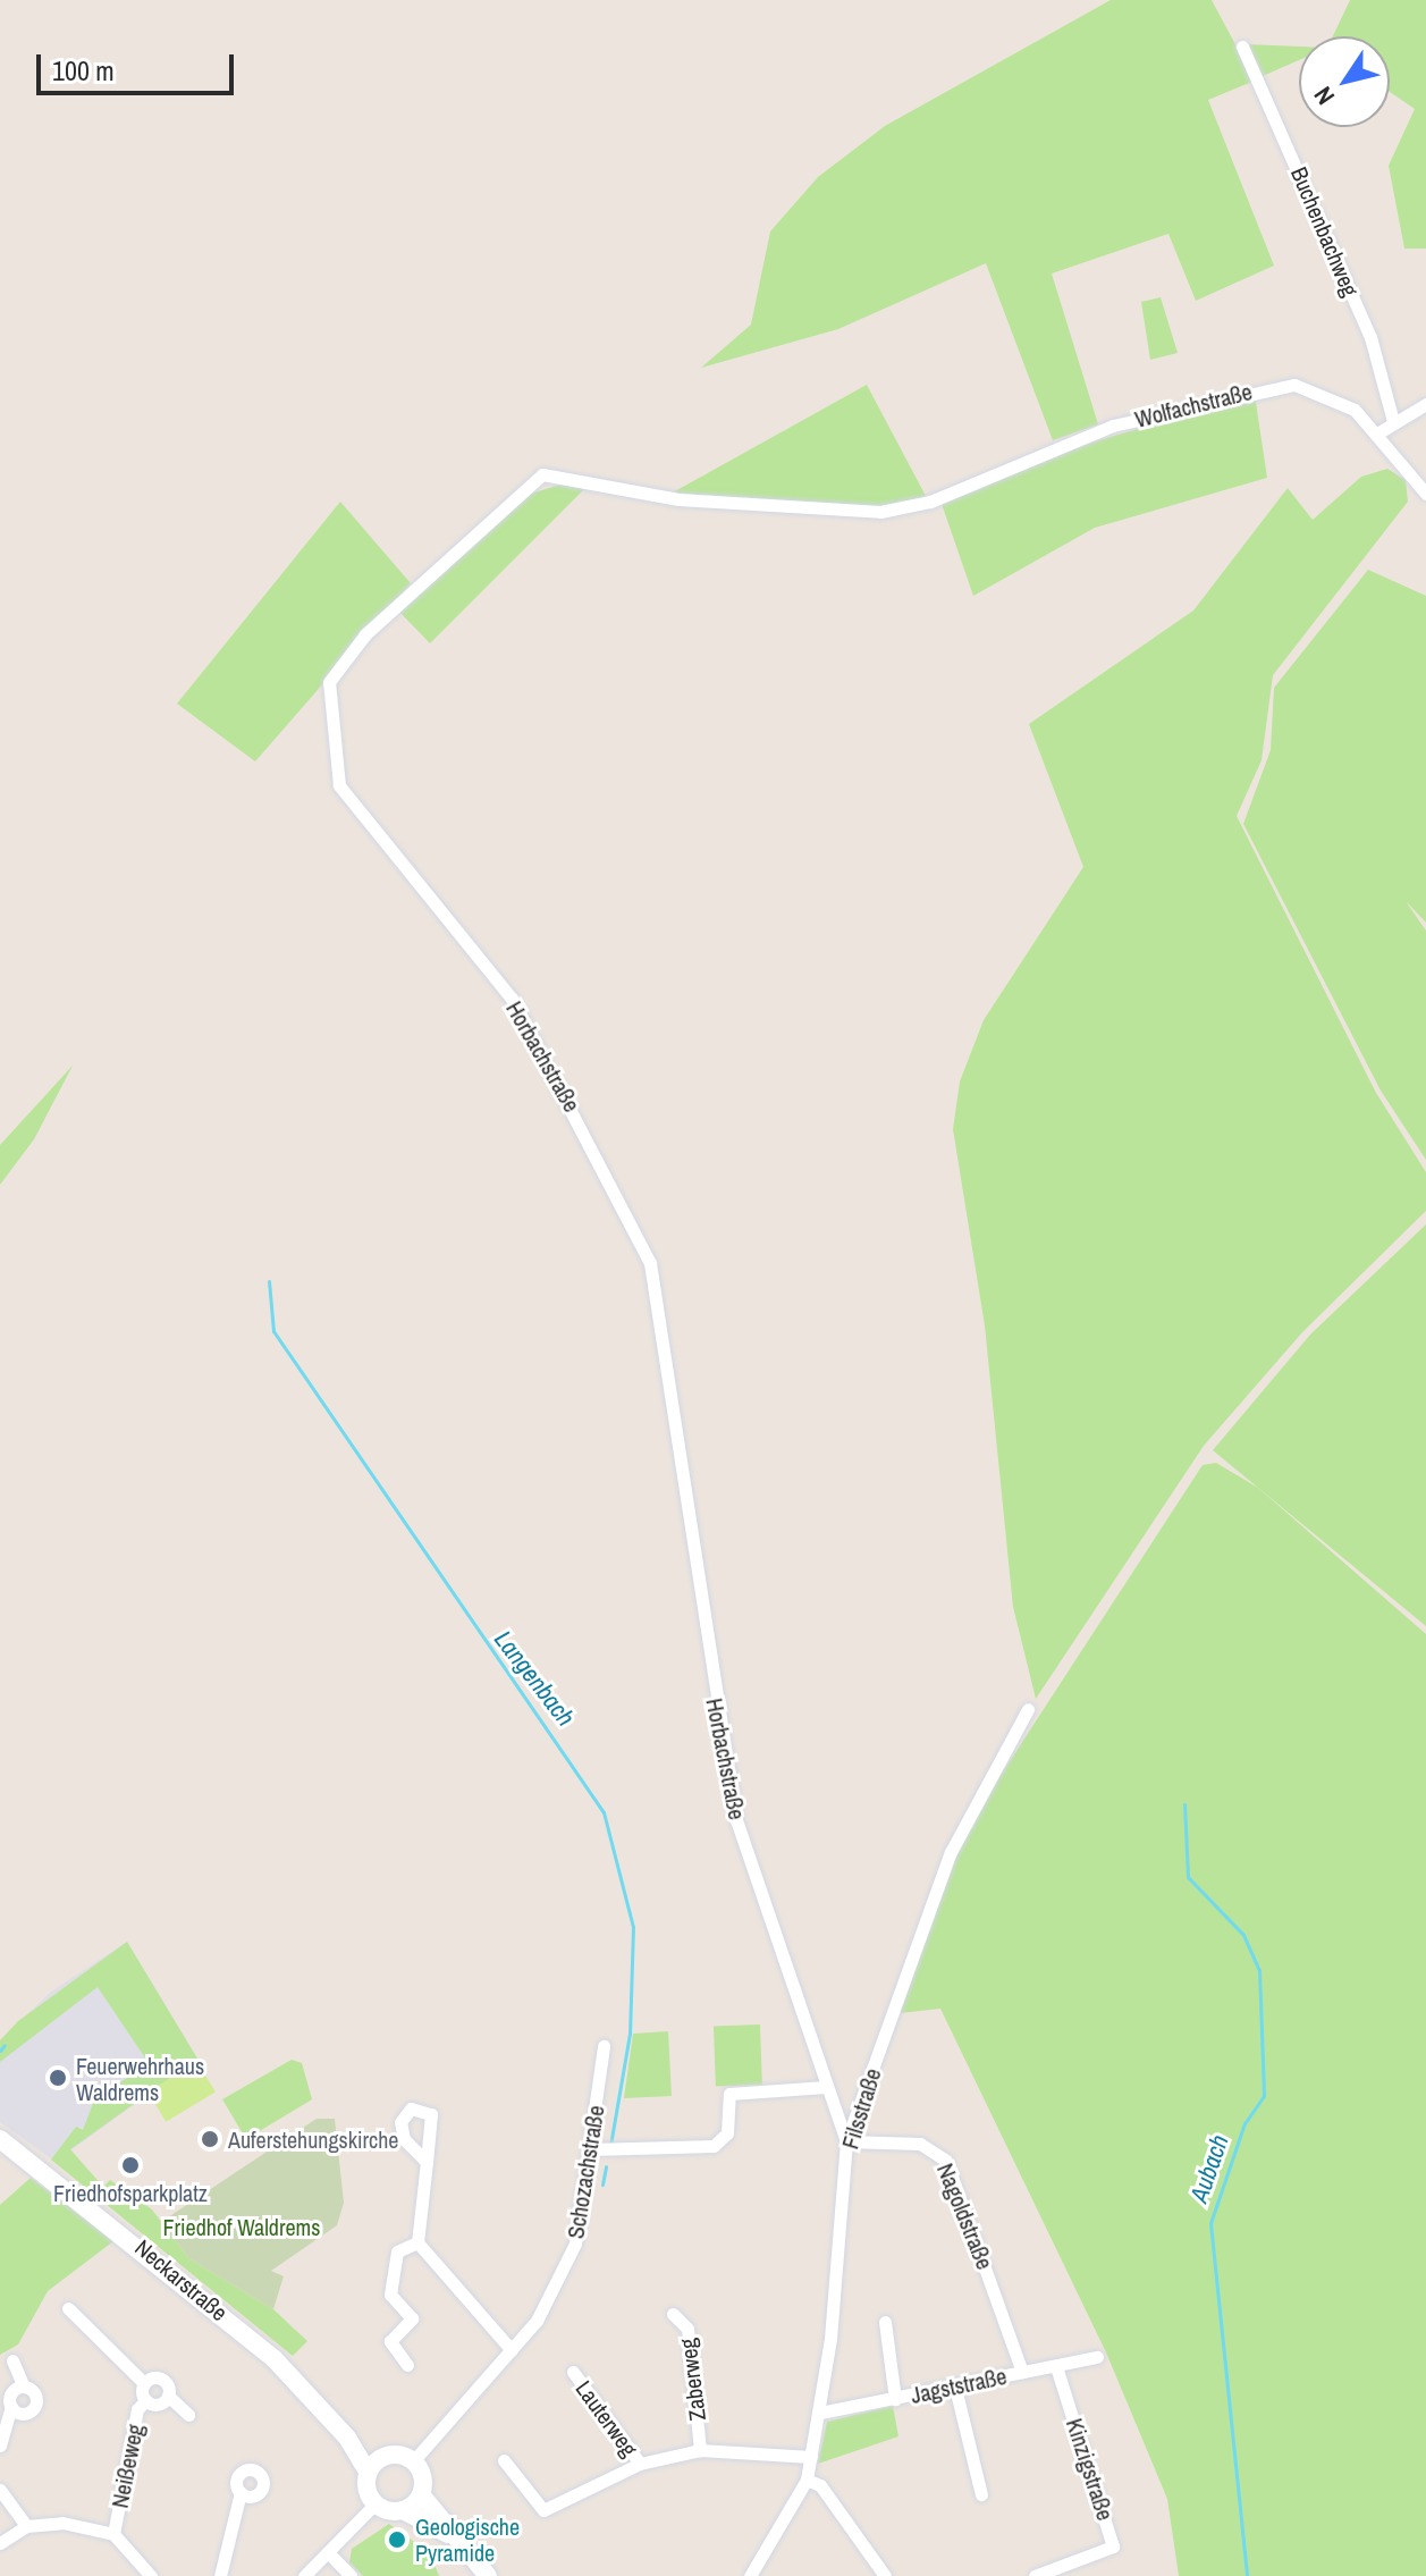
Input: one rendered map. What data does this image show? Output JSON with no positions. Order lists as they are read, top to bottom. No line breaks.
{"streets":{"street":["Buchenbachweg","Wolfachstraße","Horbachstraße","Filsstraße","Schozachstraße","Nagoldstraße","Neckarstraße","Zaberweg","Jagststraße","Lauterweg","Neißeweg","Kinzigstraße"]},"crossings":[["Wolfachstraße","Horbachstraße"],["Horbachstraße","Filsstraße"],["Horbachstraße","Nagoldstraße"],["Filsstraße","Nagoldstraße"],["Filsstraße","Jagststraße"],["Schozachstraße","Neckarstraße"],["Nagoldstraße","Jagststraße"],["Jagststraße","Kinzigstraße"]],"water":["Langenbach","Aubach"],"parks":["Friedhof Waldrems"],"places":["Feuerwehrhaus Waldrems","Auferstehungskirche","Friedhofsparkplatz","Geologische Pyramide"],"scale_bar":"100 m","north":"bottom left"}
